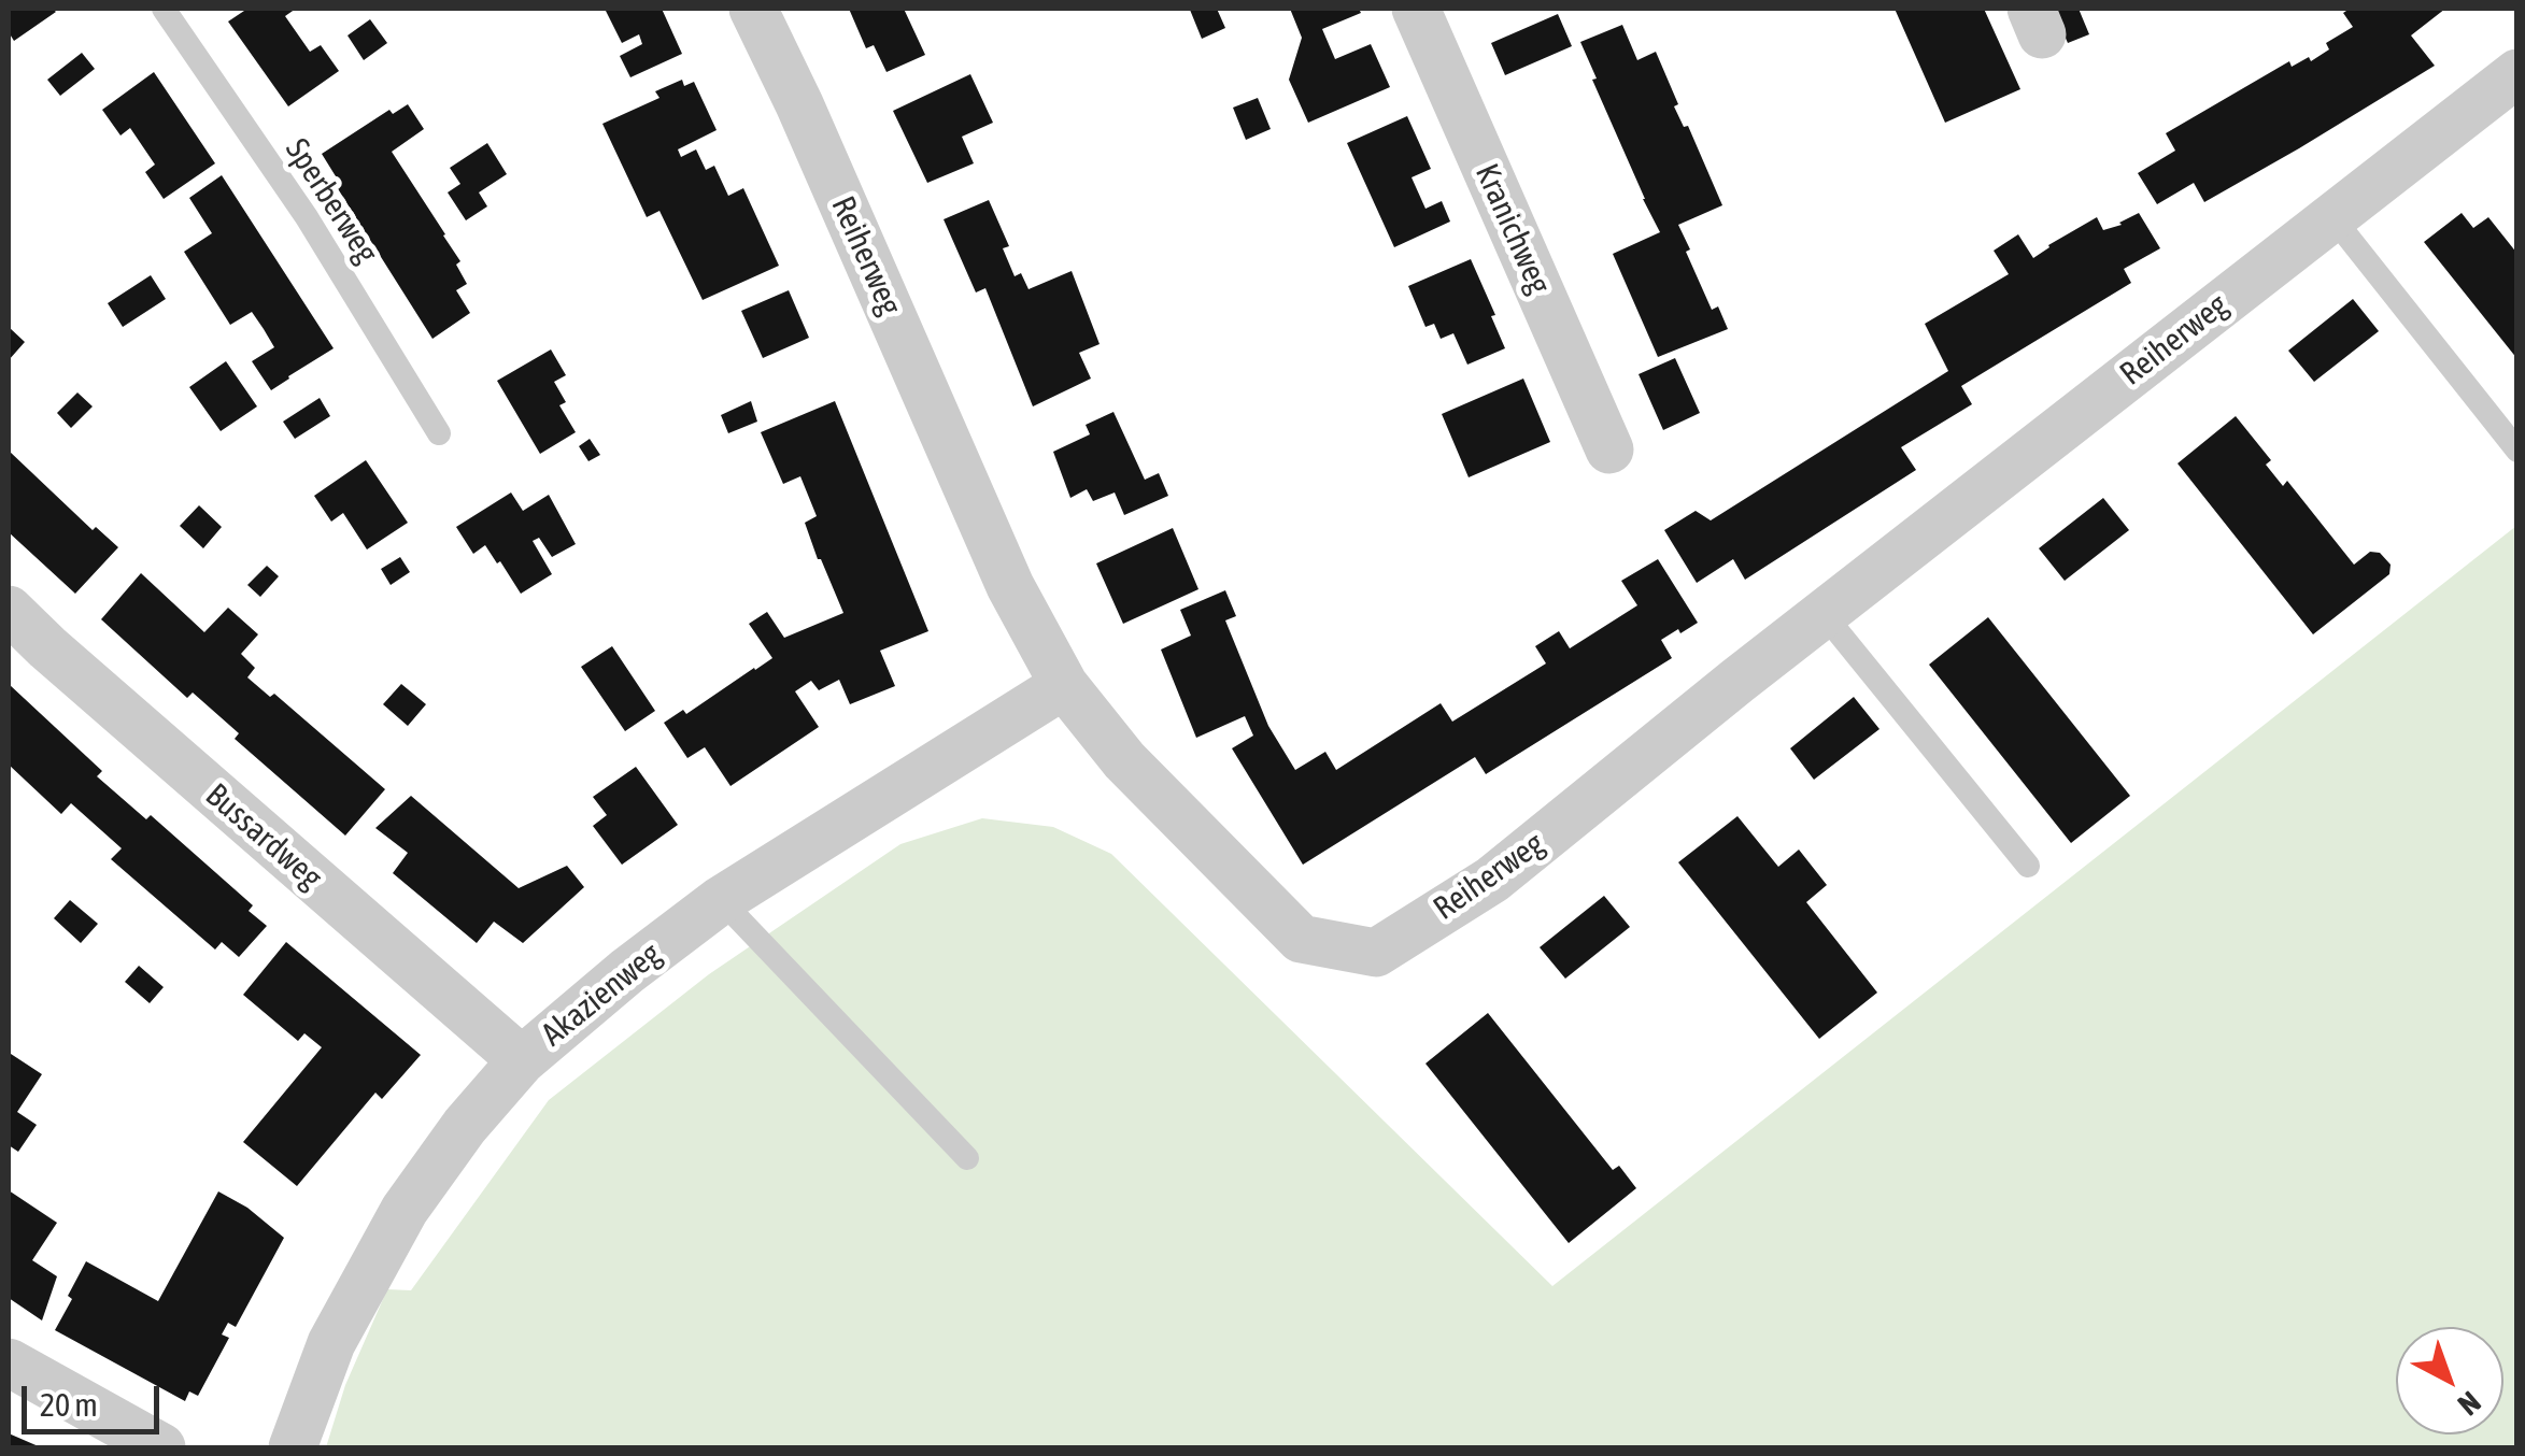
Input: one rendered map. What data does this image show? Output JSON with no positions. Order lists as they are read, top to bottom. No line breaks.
{"streets":{"street":["Kranichweg","Reiherweg","Bussardweg","Akazienweg"],"lane":["Sperberweg"]},"crossings":[["Reiherweg","Akazienweg"],["Bussardweg","Akazienweg"]],"scale_bar":"20 m","north":"bottom right"}
